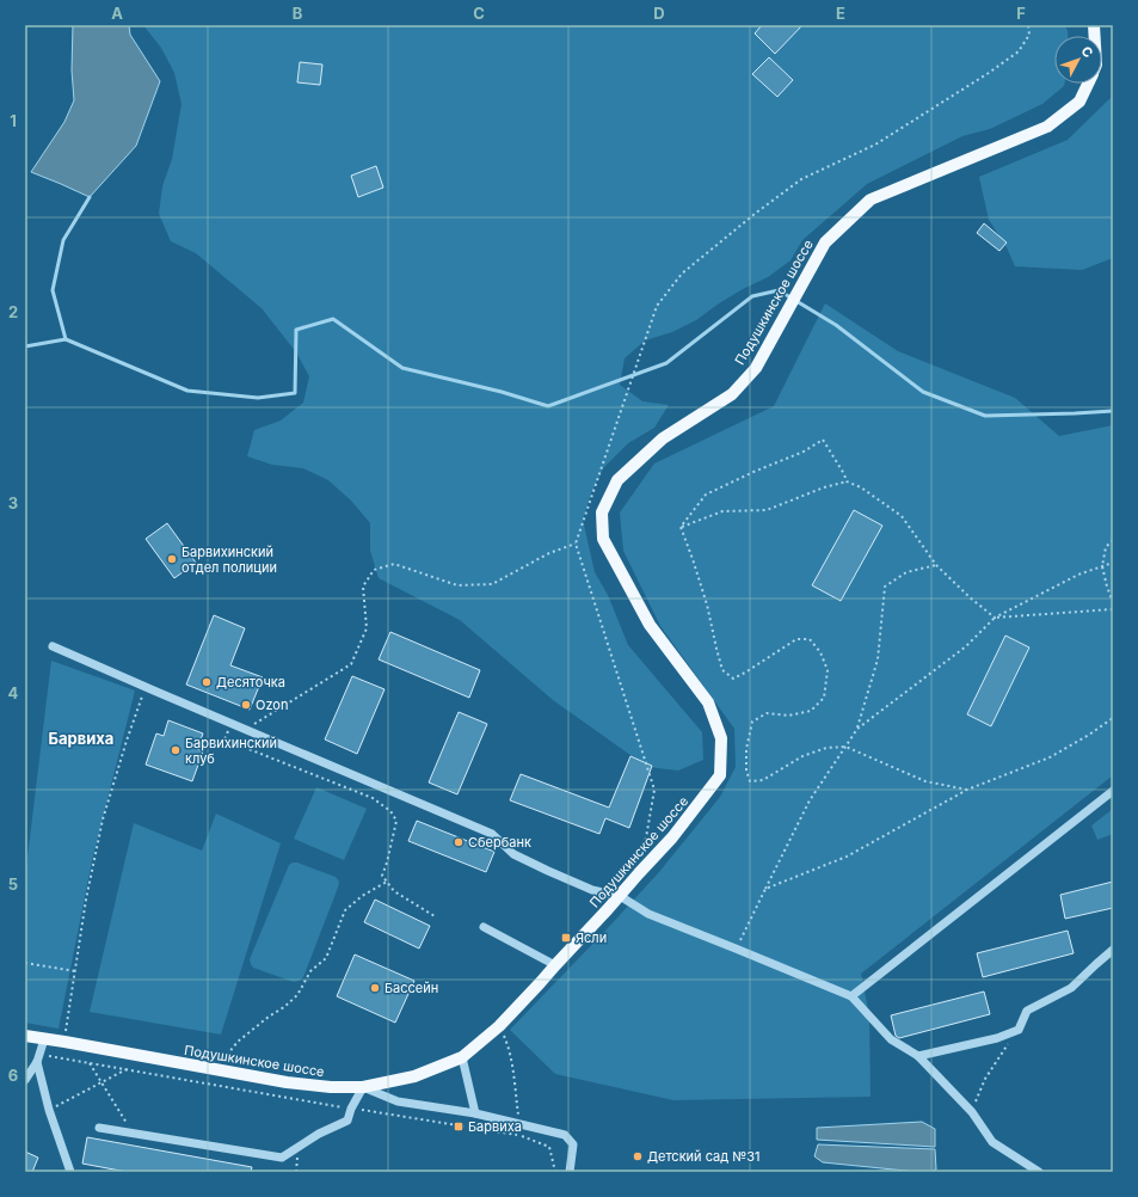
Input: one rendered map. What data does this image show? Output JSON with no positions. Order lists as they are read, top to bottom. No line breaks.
{"streets":{"main road":["Подушкинское шоссе"]},"districts":["Барвиха"],"places":{"other":["Барвихинский отдел полиции","Десяточка","Ozon","Барвихинский клуб","Сбербанк","Бассейн","Детский сад №31"],"transit":["Ясли","Барвиха"]},"north":"top right","grid":{"columns":["A","B","C","D","E","F"],"rows":["1","2","3","4","5","6"]}}
